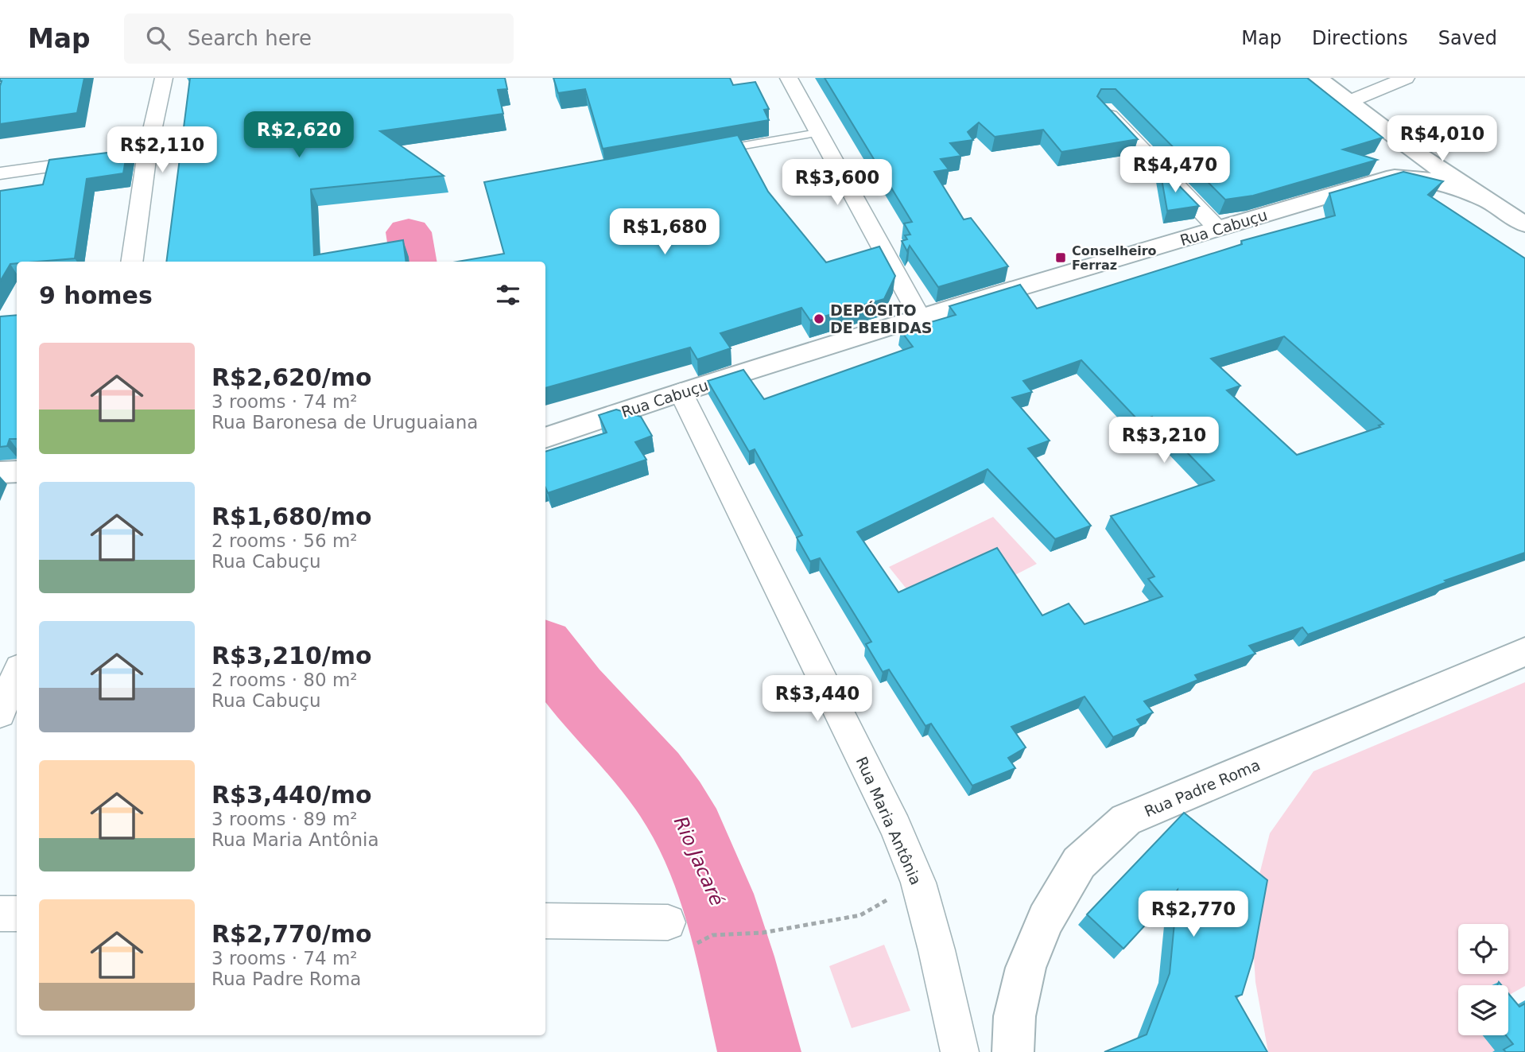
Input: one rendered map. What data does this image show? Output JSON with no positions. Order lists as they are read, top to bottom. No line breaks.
{"streets":{"street":["Rua Cabuçu","Rua Padre Roma","Rua Maria Antônia"]},"crossings":[["Rua Cabuçu","Rua Maria Antônia"]],"water":["Rio Jacaré"],"places":{"transit":["Conselheiro Ferraz"],"other":["DEPÓSITO DE BEBIDAS"]},"page":{"header":"Map","search":"Search here","nav":["Map","Directions","Saved"],"price":["R$2,620","R$4,010","R$2,110","R$4,470","R$3,600","R$1,680","R$3,210","R$3,440","R$2,770"],"heading":"9 homes","list":[{"name":"R$2,620/mo","note":"3 rooms · 74 m² · Rua Baronesa de Uruguaiana"},{"name":"R$1,680/mo","note":"2 rooms · 56 m² · Rua Cabuçu"},{"name":"R$3,210/mo","note":"2 rooms · 80 m² · Rua Cabuçu"},{"name":"R$3,440/mo","note":"3 rooms · 89 m² · Rua Maria Antônia"},{"name":"R$2,770/mo","note":"3 rooms · 74 m² · Rua Padre Roma"}]}}
